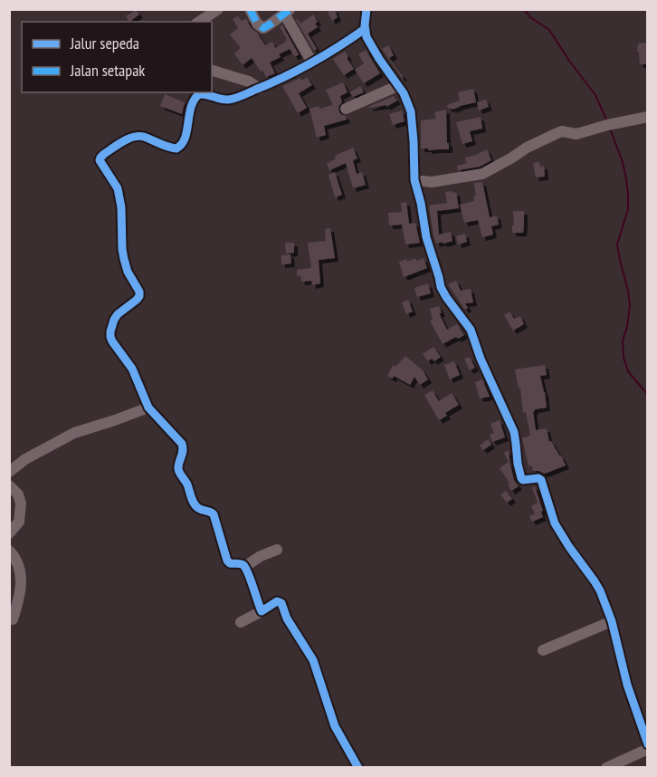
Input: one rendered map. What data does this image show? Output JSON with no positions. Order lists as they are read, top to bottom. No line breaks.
{"legend":["Jalur sepeda","Jalan setapak"]}
